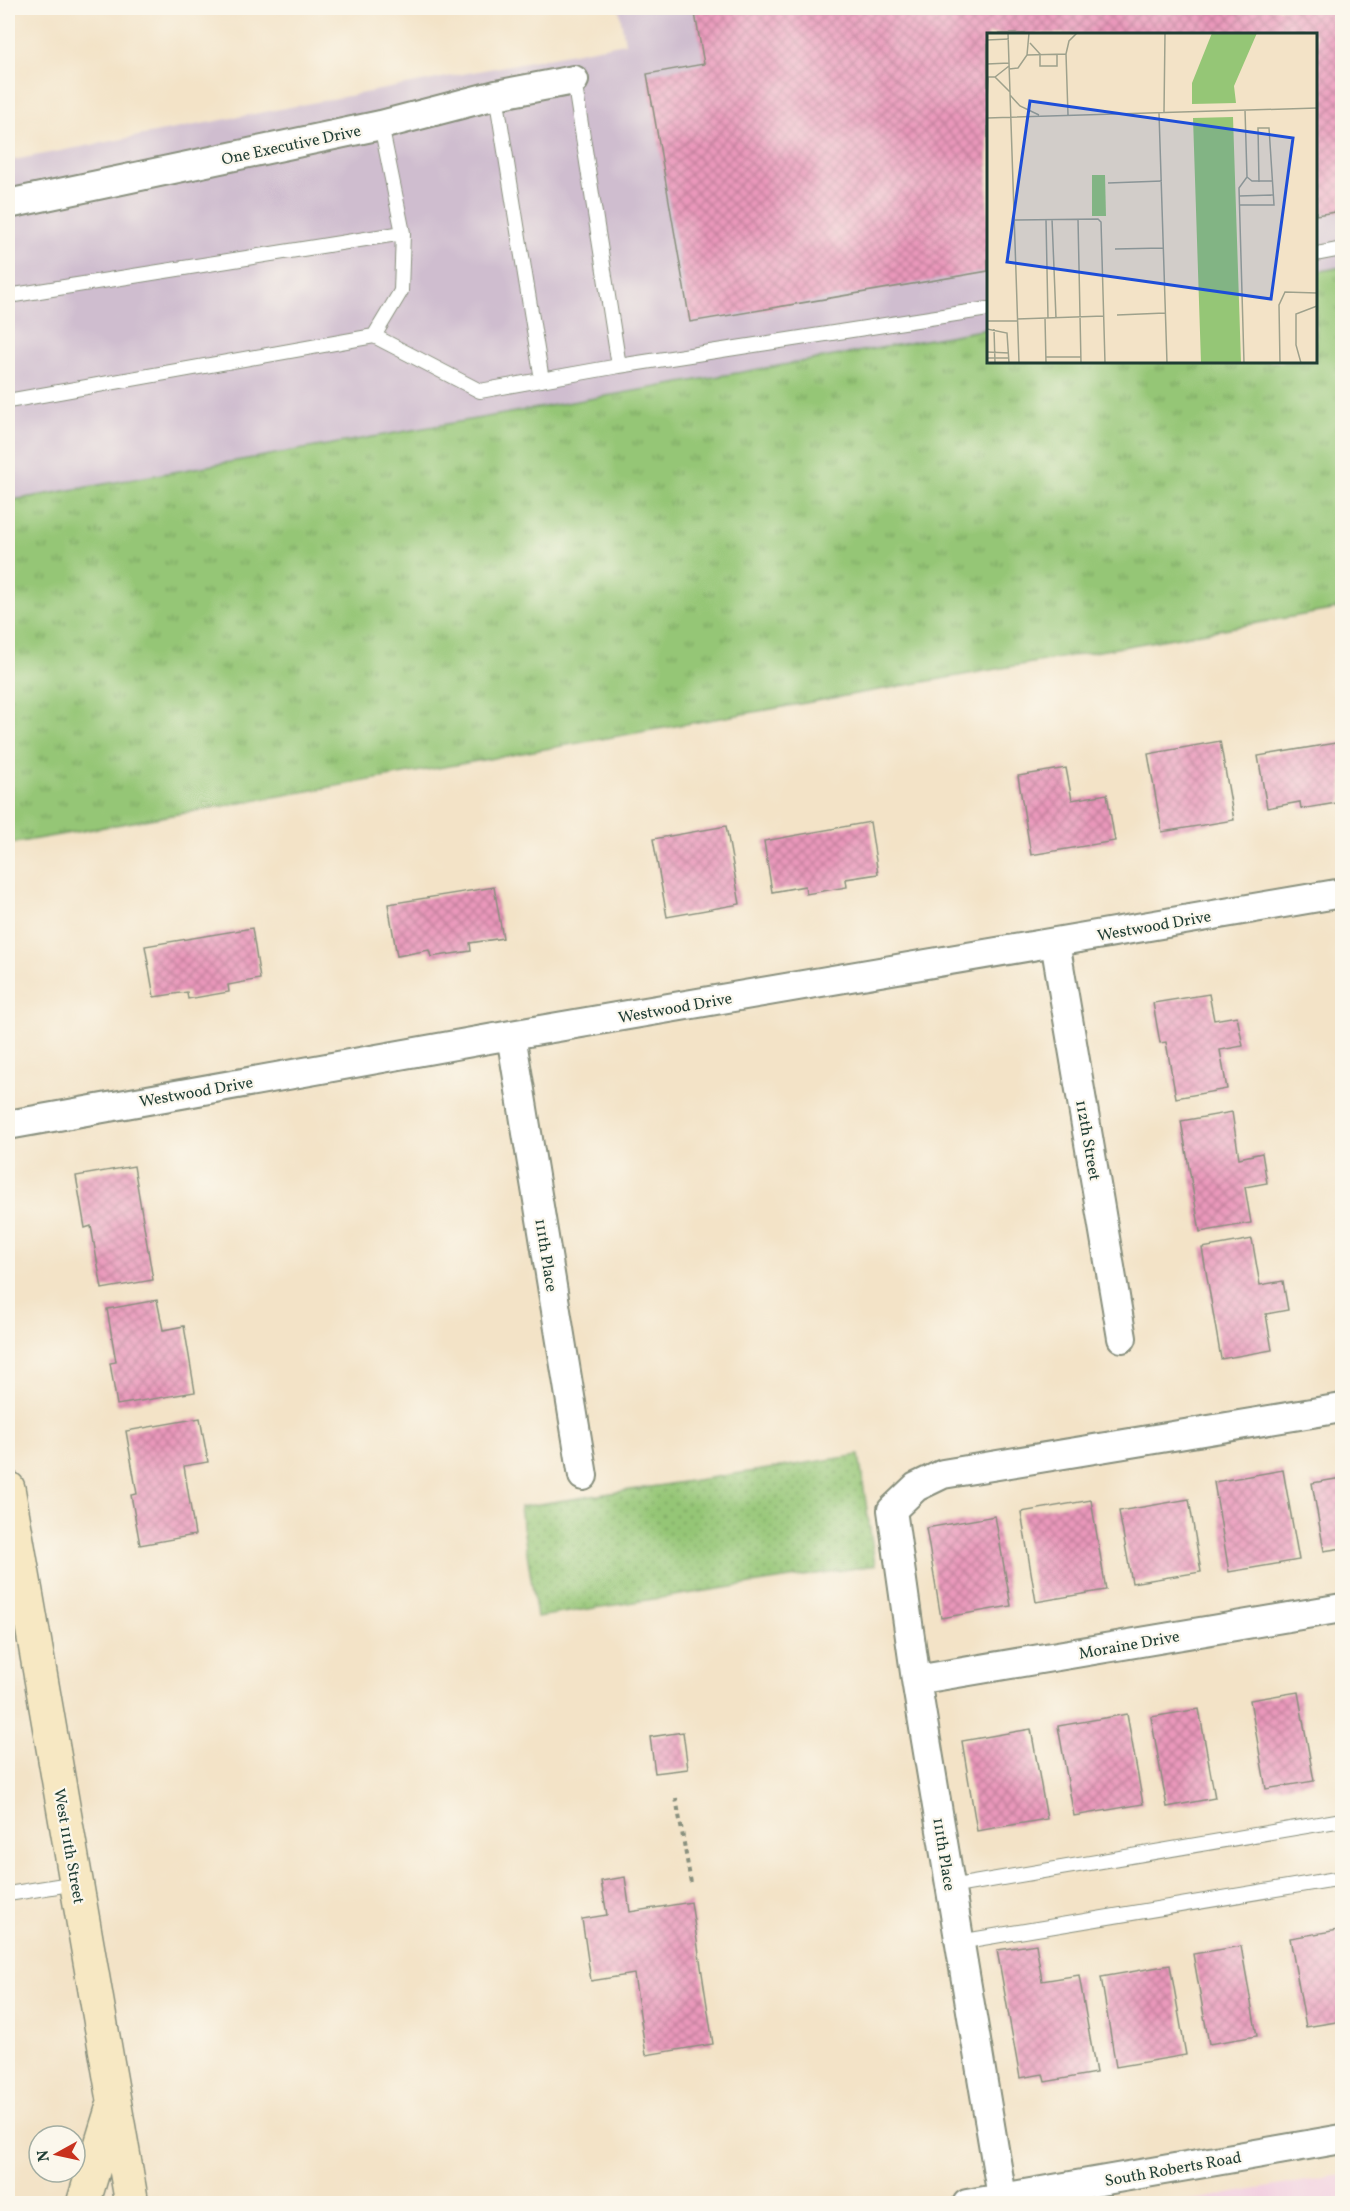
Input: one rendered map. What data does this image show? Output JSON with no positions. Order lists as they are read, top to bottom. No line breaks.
{"streets":{"main road":["West 111th Street"],"street":["One Executive Drive","Westwood Drive","112th Street","111th Place","Moraine Drive","South Roberts Road"]},"crossings":[["Westwood Drive","112th Street"],["Westwood Drive","111th Place"],["111th Place","Moraine Drive"],["111th Place","South Roberts Road"]],"north":"left"}
